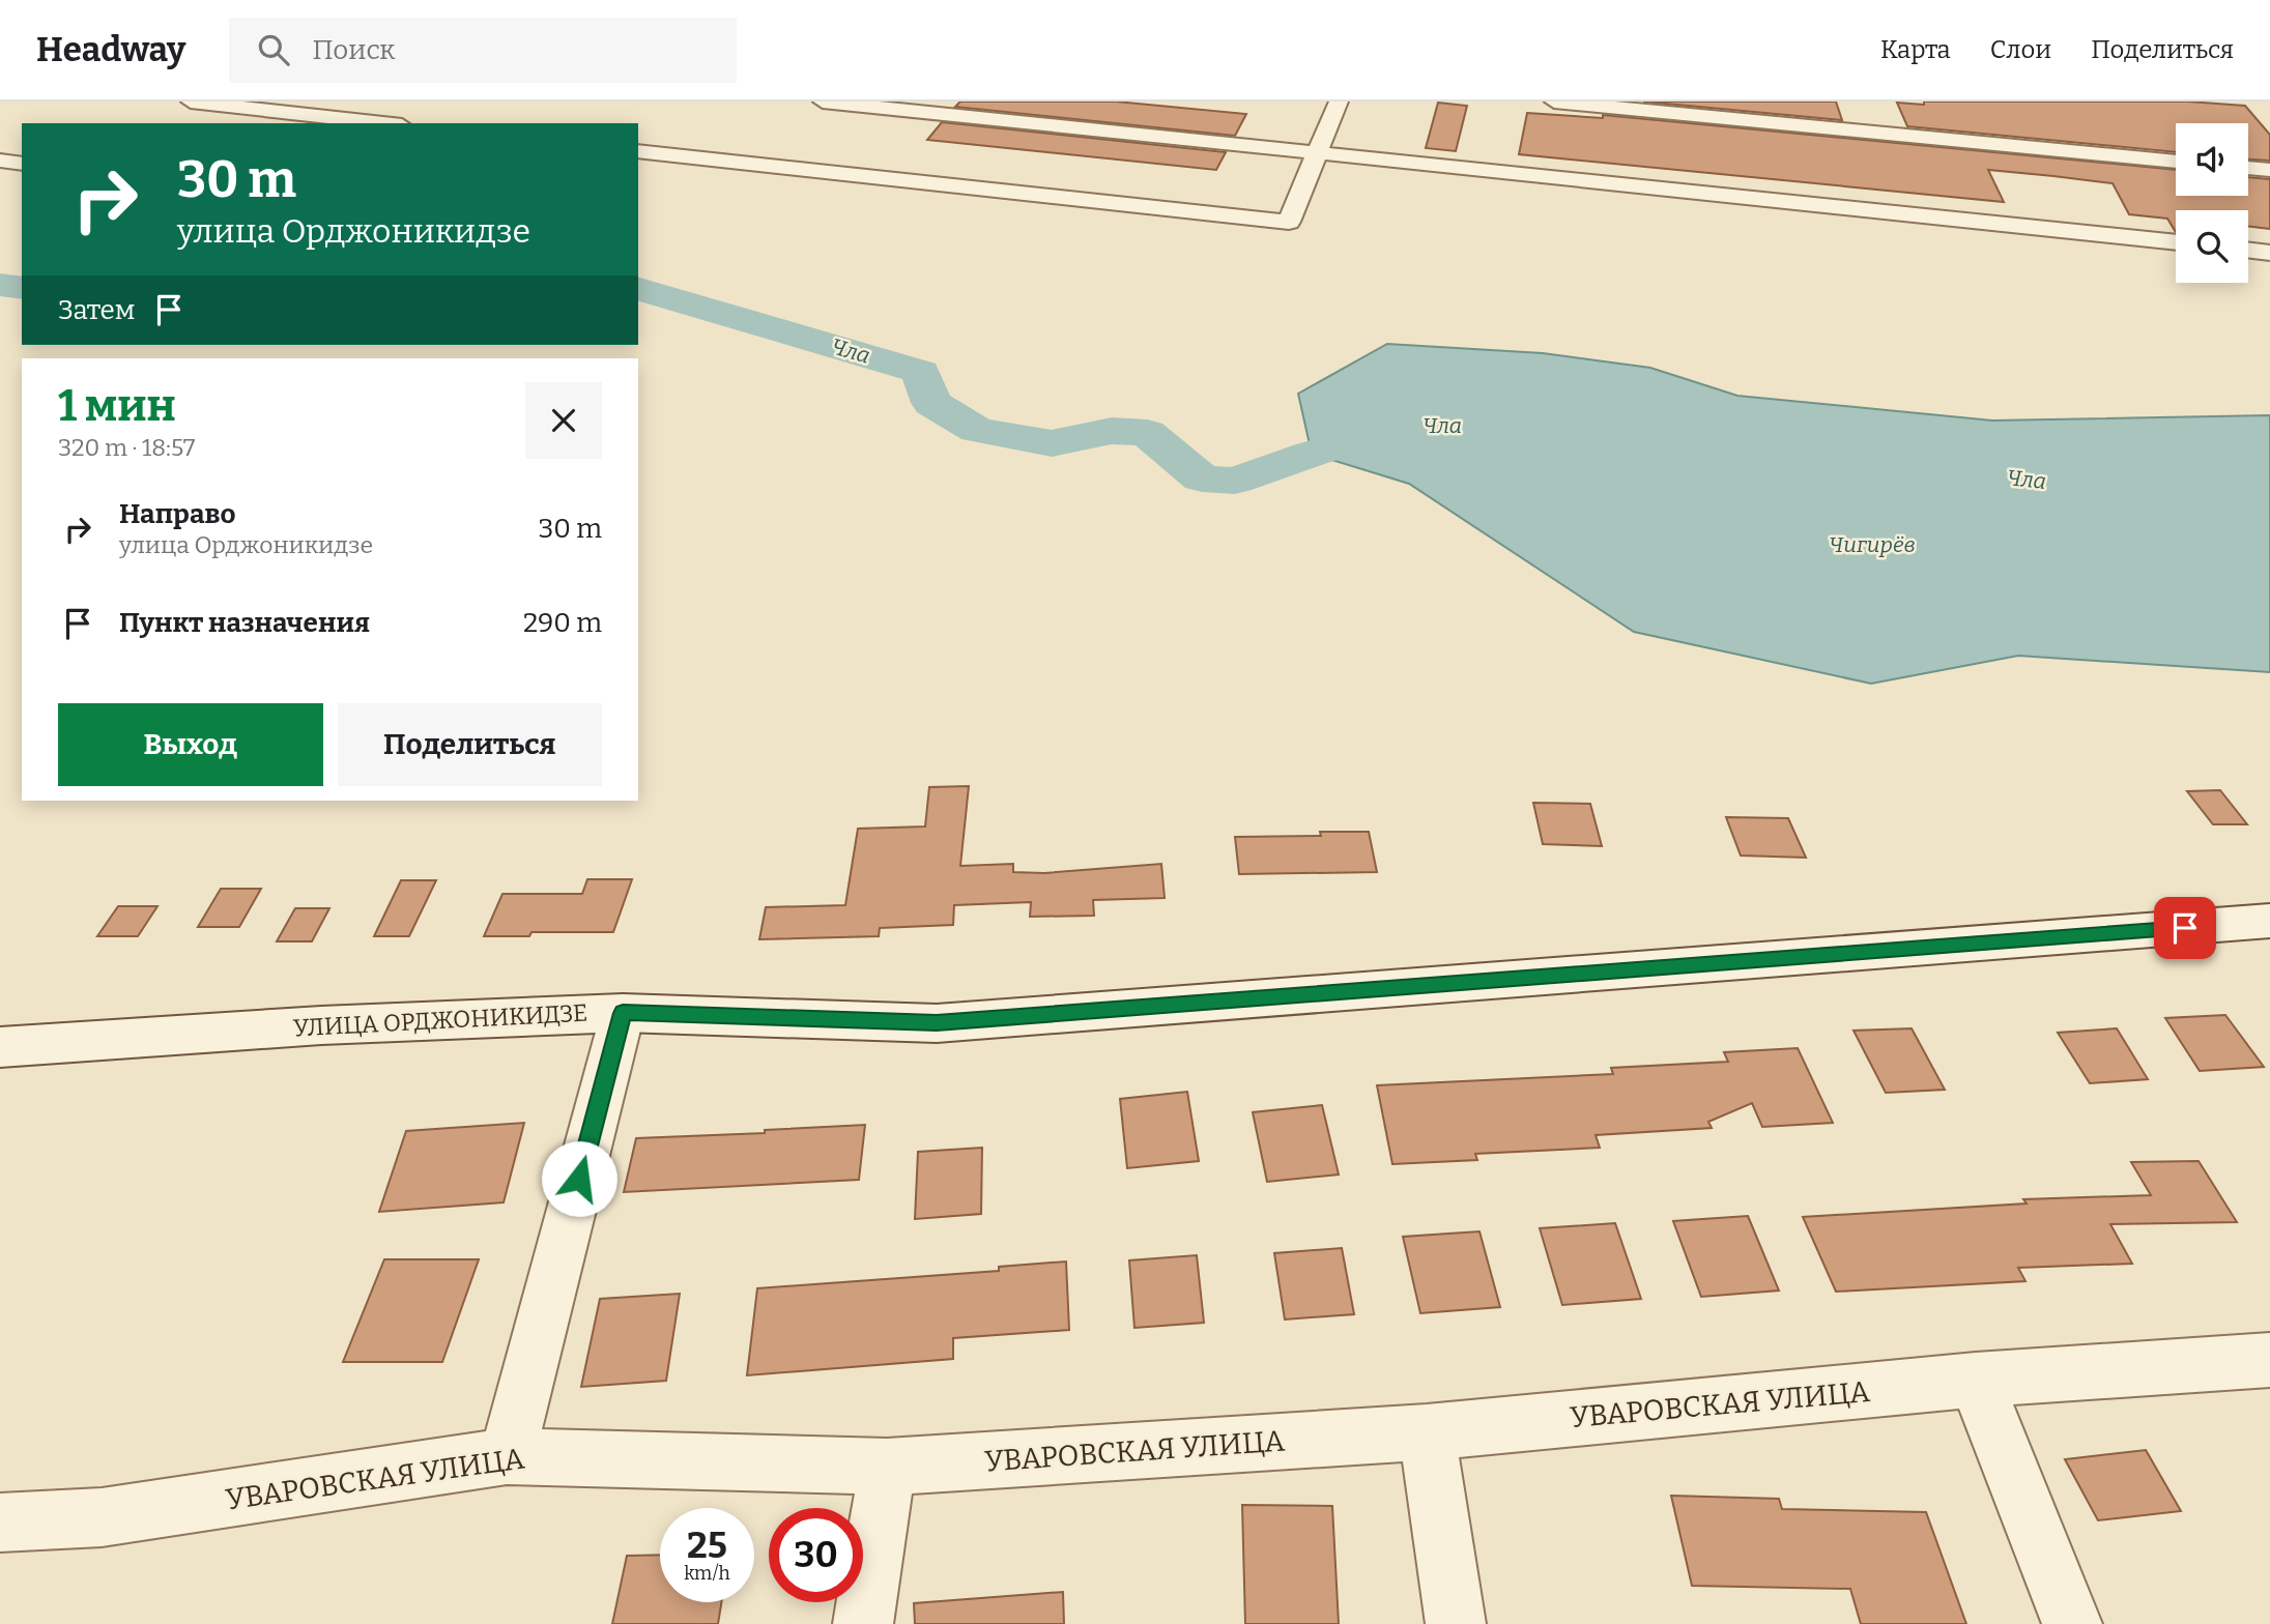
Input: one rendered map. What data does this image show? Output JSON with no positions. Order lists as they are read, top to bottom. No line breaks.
{"streets":{"street":["УЛИЦА ОРДЖОНИКИДЗЕ","УВАРОВСКАЯ УЛИЦА"]},"water":["Чла","Чигирёв"],"page":{"header":"Headway","search":"Поиск","nav":["Карта","Слои","Поделиться"],"turn":["30 m","улица Орджоникидзе"],"then":"Затем","heading":["1 мин","320 m · 18:57"],"list":[{"name":"Направо","note":"улица Орджоникидзе","value":"30 m"},{"name":"Пункт назначения","value":"290 m"}],"buttons":["Выход","Поделиться"],"speed":"25 km/h","limit":"30"}}
